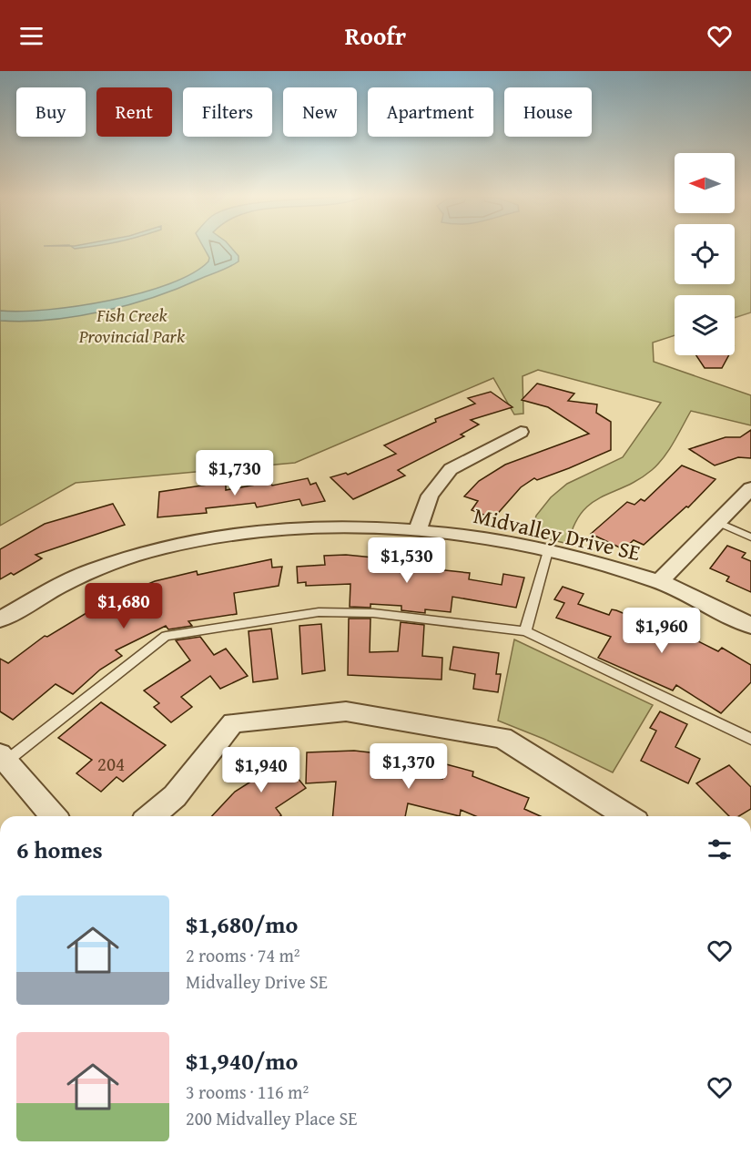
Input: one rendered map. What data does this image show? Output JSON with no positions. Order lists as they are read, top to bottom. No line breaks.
{"streets":{"street":["Midvalley Drive SE"]},"parks":["Fish Creek Provincial Park"],"house_numbers":["204"],"north":"left","page":{"header":"Roofr","chip":["Buy","Rent","Filters","New","Apartment","House"],"price":["$1,730","$1,530","$1,680","$1,960","$1,370","$1,940"],"heading":"6 homes","list":[{"name":"$1,680/mo","note":"2 rooms · 74 m² · Midvalley Drive SE"},{"name":"$1,940/mo","note":"3 rooms · 116 m² · 200 Midvalley Place SE"}]}}
